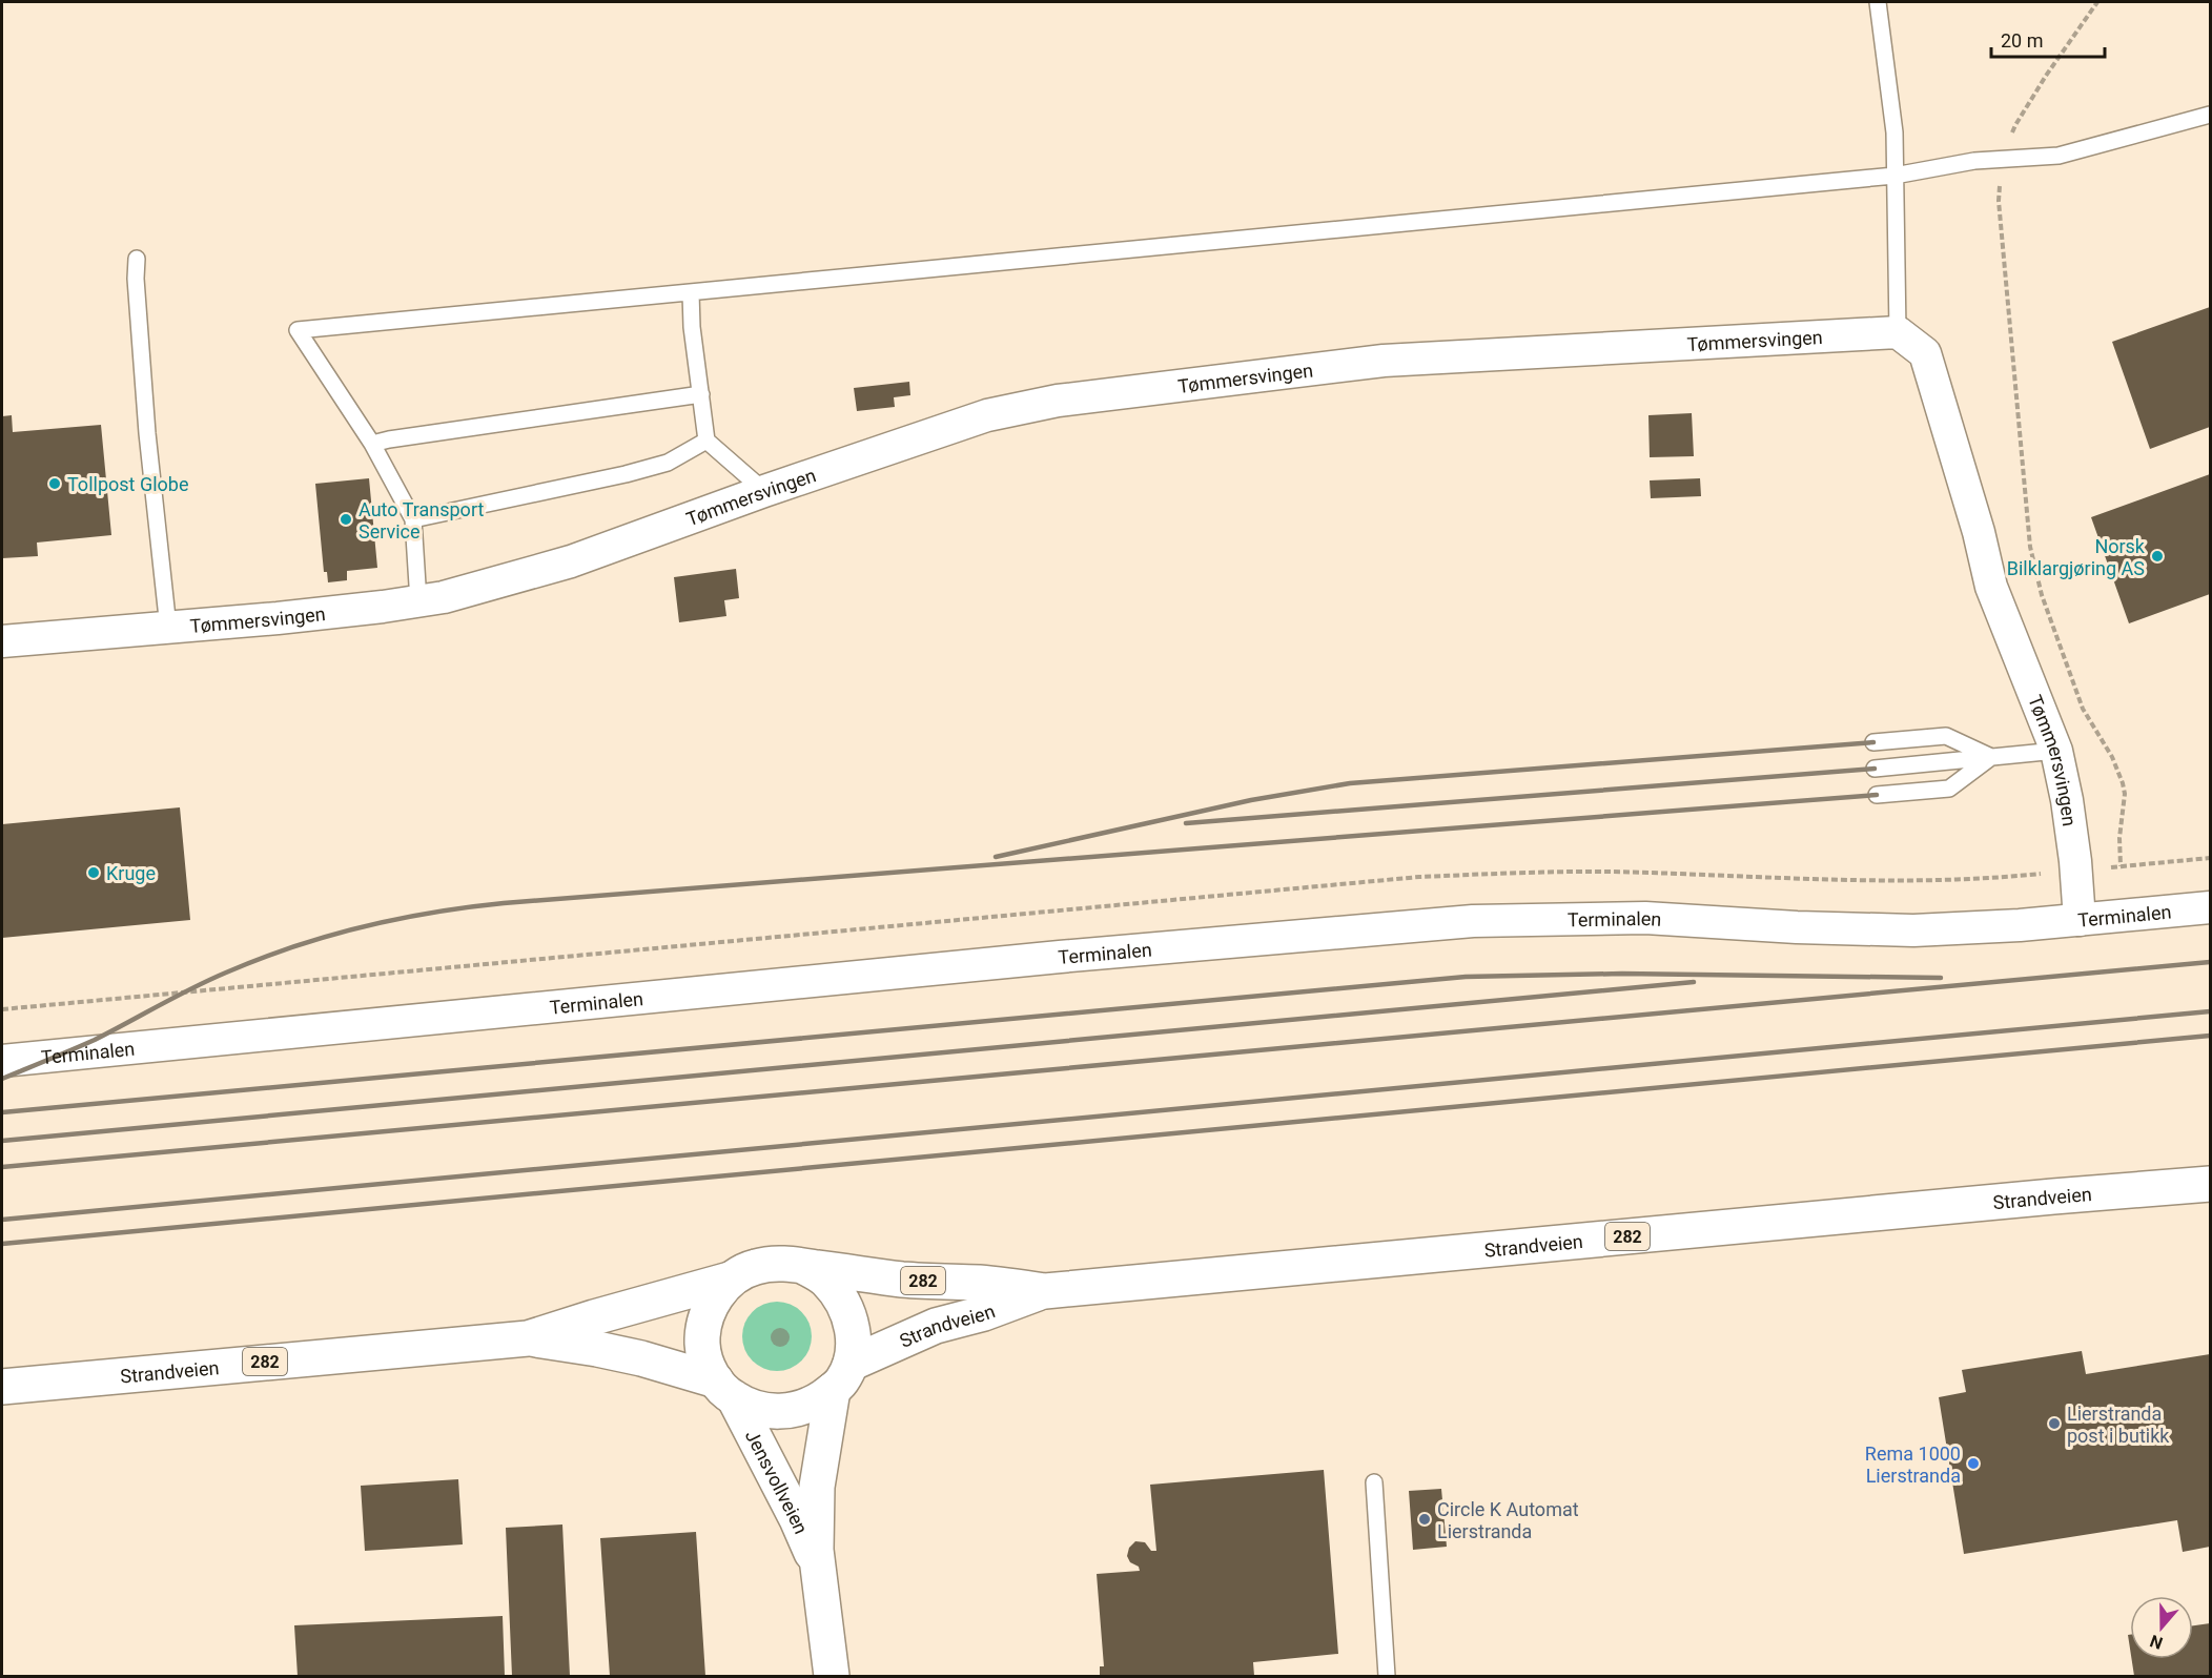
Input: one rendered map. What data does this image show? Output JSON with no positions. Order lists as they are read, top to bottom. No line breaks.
{"streets":{"main road":["Strandveien","282","Jensvollveien"],"street":["Tømmersvingen","Terminalen"]},"crossings":[["Tømmersvingen","Terminalen"],["Strandveien","282"],["Strandveien","Jensvollveien"],["282","Jensvollveien"]],"places":["Tollpost Globe","Auto Transport Service","Norsk Bilklargjøring AS","Kruge","Lierstranda post i butikk","Rema 1000 Lierstranda","Circle K Automat Lierstranda"],"scale_bar":"20 m","north":"bottom"}
